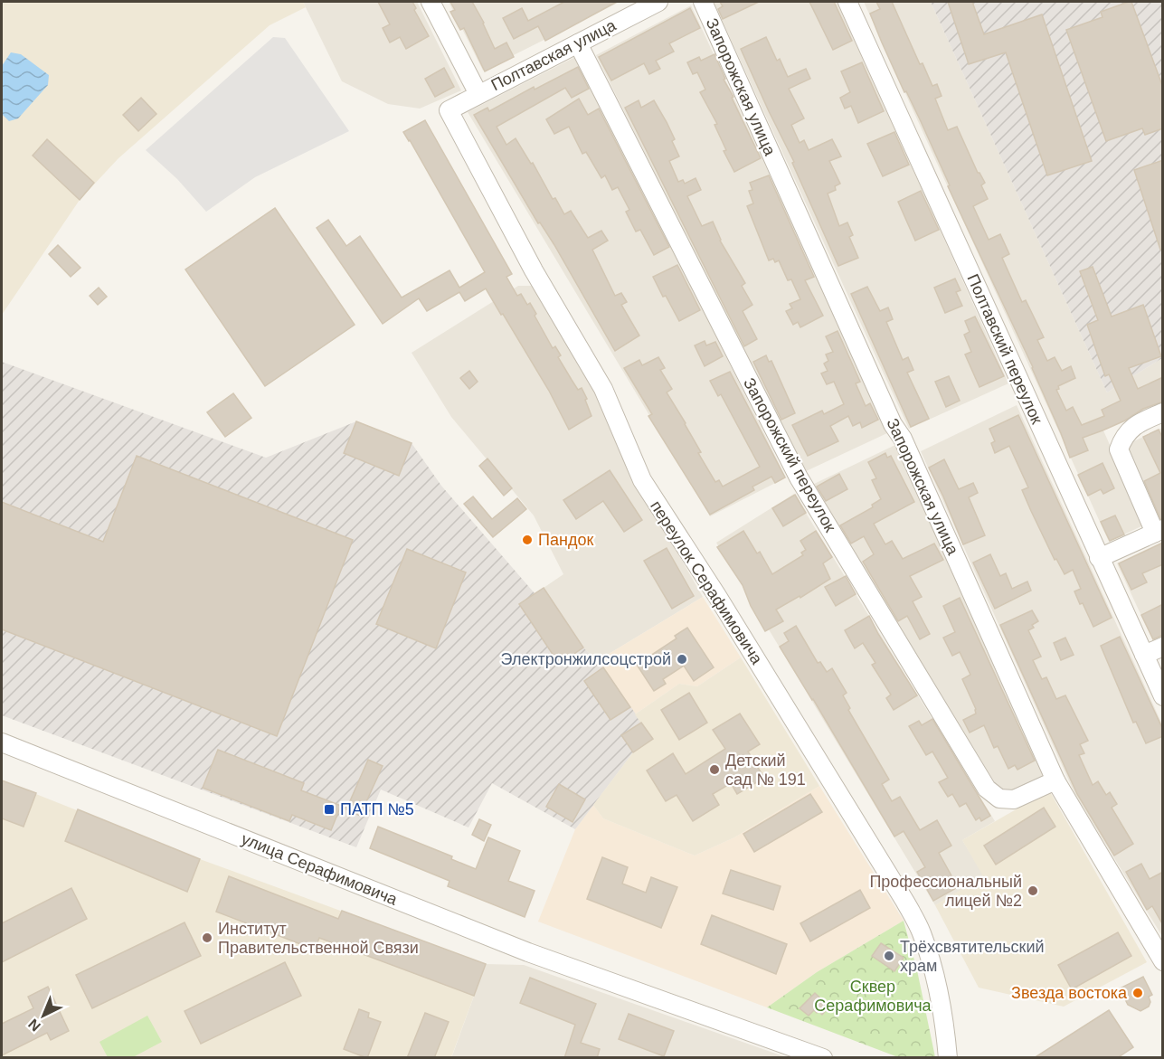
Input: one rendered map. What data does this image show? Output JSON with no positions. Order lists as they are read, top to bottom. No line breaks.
{"streets":{"street":["Полтавская улица","Запорожская улица","Полтавский переулок","Запорожский переулок","переулок Серафимовича","улица Серафимовича"]},"crossings":[["Полтавская улица","Запорожский переулок"],["Полтавская улица","переулок Серафимовича"],["Запорожская улица","Запорожский переулок"]],"parks":["Сквер Серафимовича"],"places":{"other":["Пандок","Электронжилсоцстрой","Детский сад № 191","Профессиональный лицей №2","Институт Правительственной Связи","Трёхсвятительский храм","Звезда востока"],"transit":["ПАТП №5"]},"north":"bottom left"}
